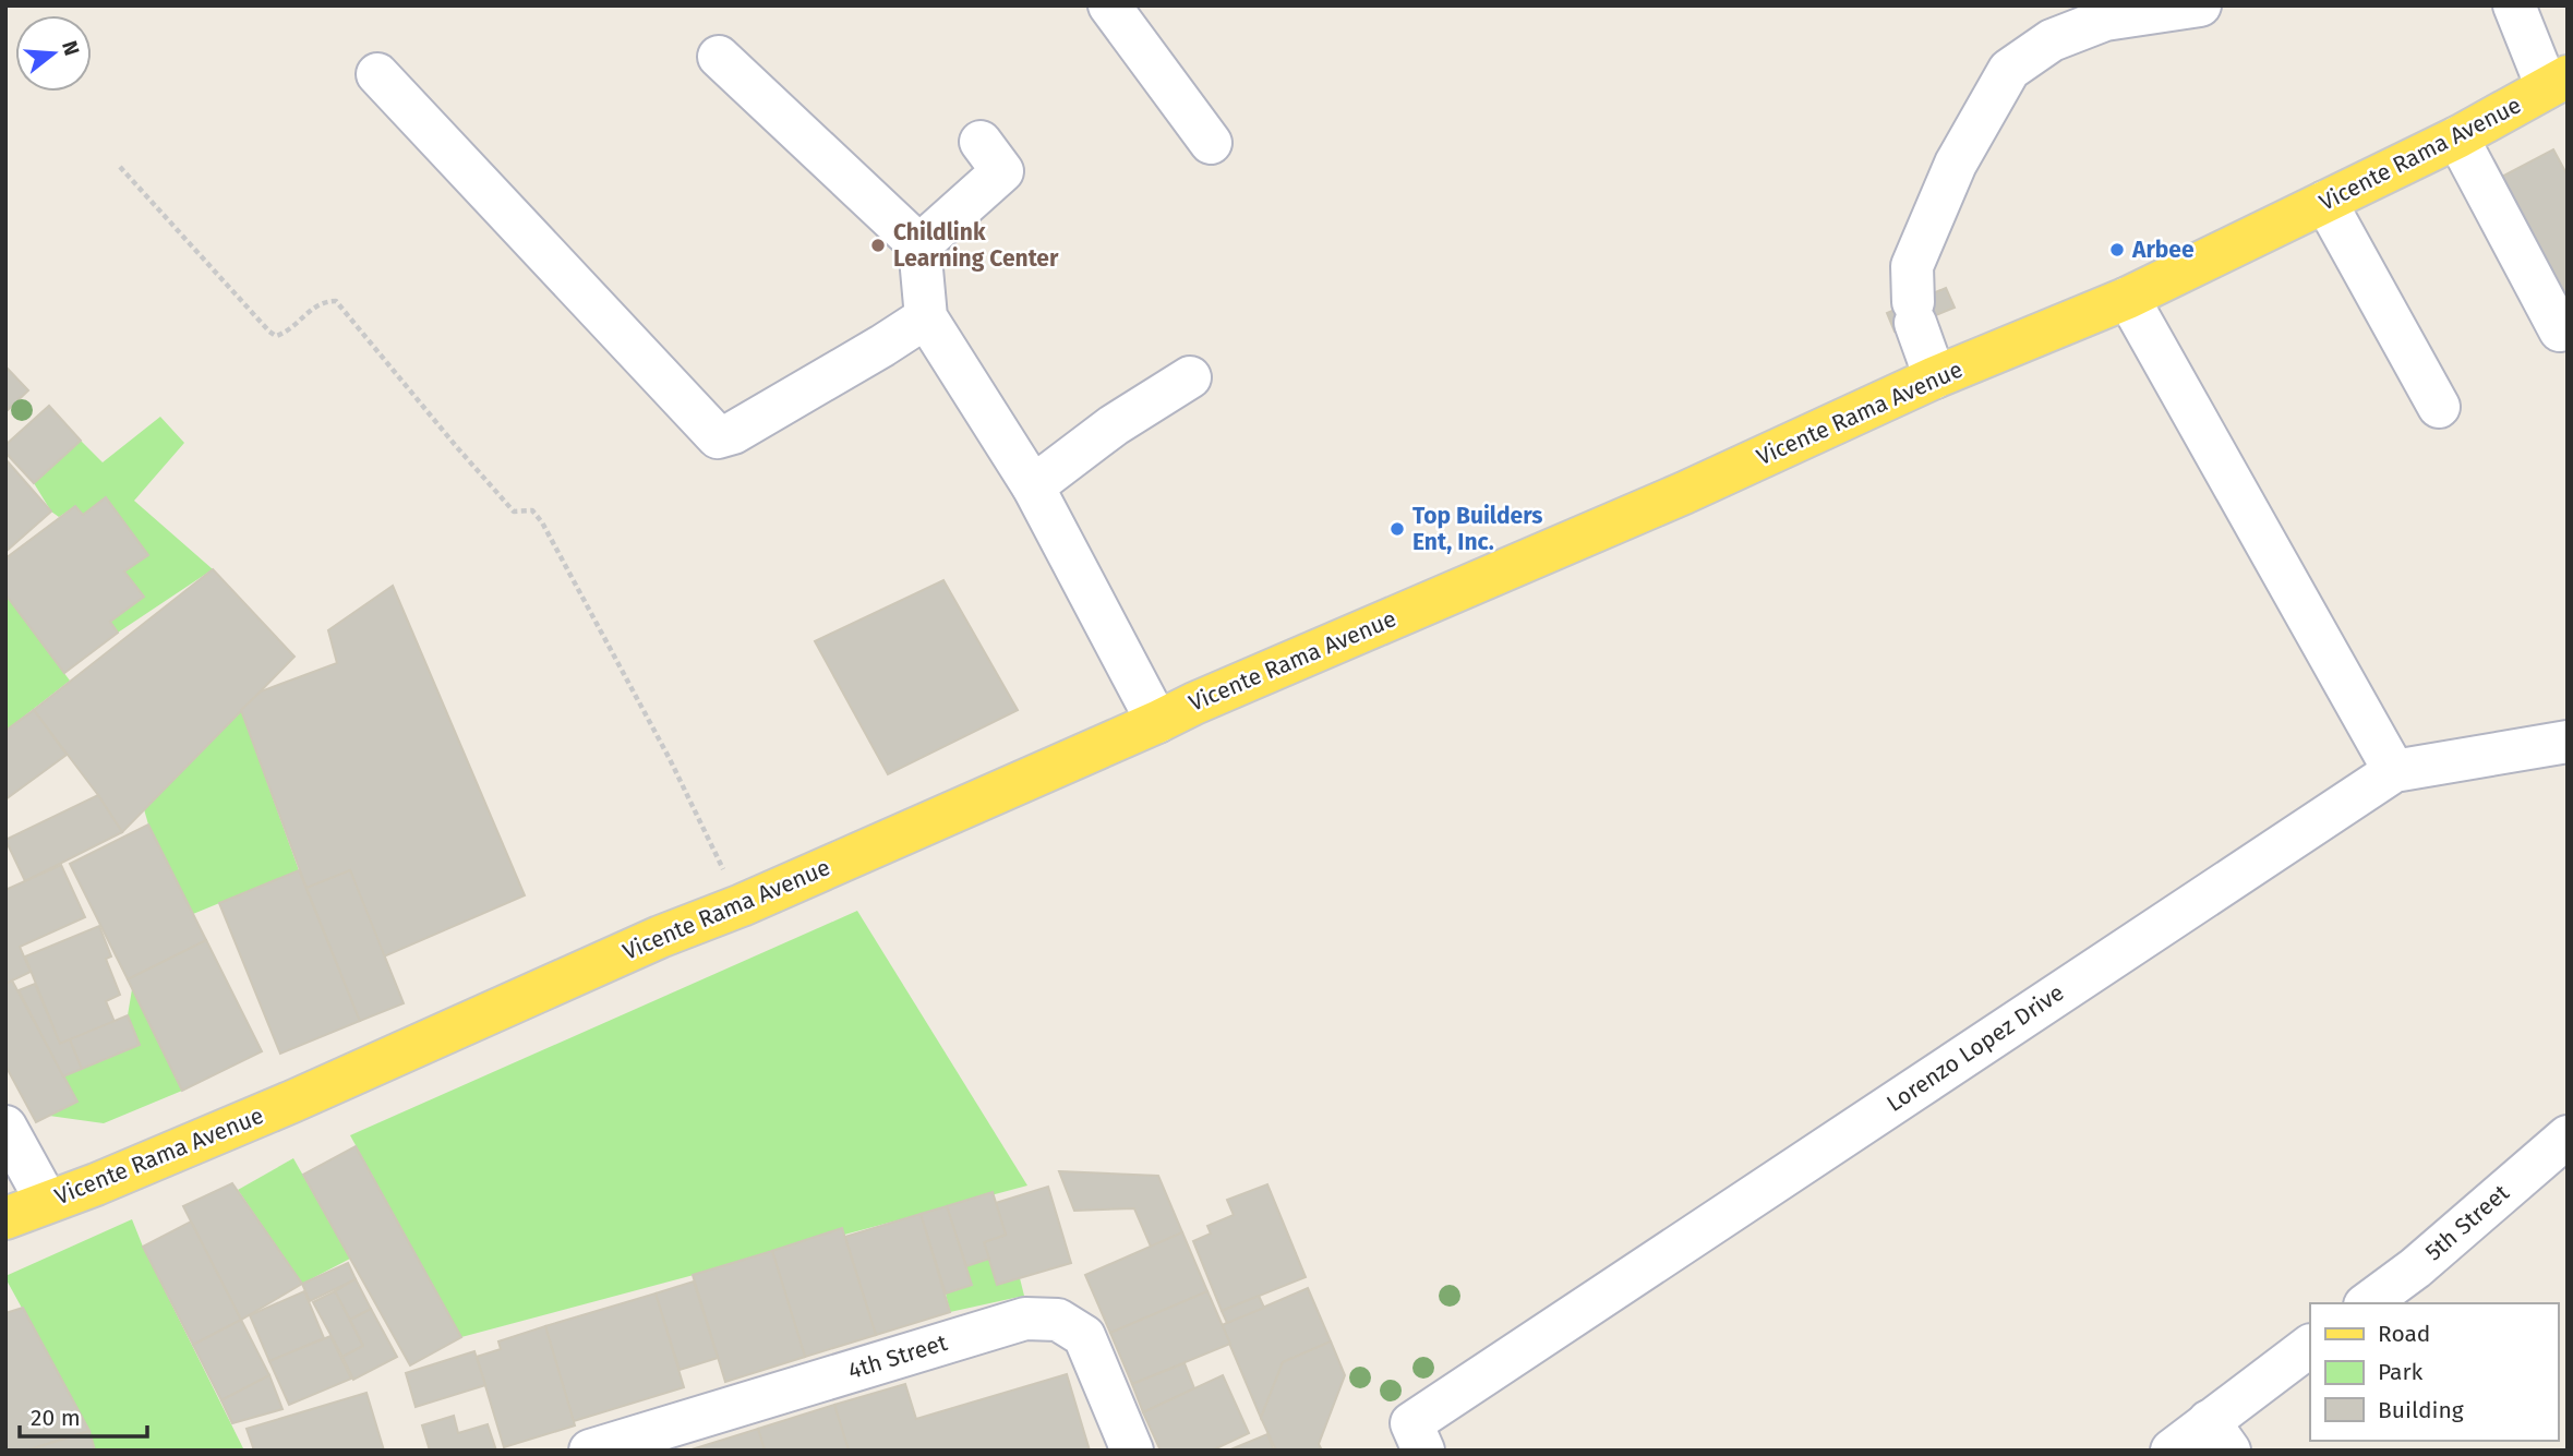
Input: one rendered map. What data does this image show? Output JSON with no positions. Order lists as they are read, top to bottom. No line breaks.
{"streets":{"main road":["Vicente Rama Avenue"],"street":["Lorenzo Lopez Drive","5th Street","4th Street"]},"places":["Childlink Learning Center","Arbee","Top Builders Ent, Inc."],"legend":["Road","Park","Building"],"scale_bar":"20 m","north":"right"}
